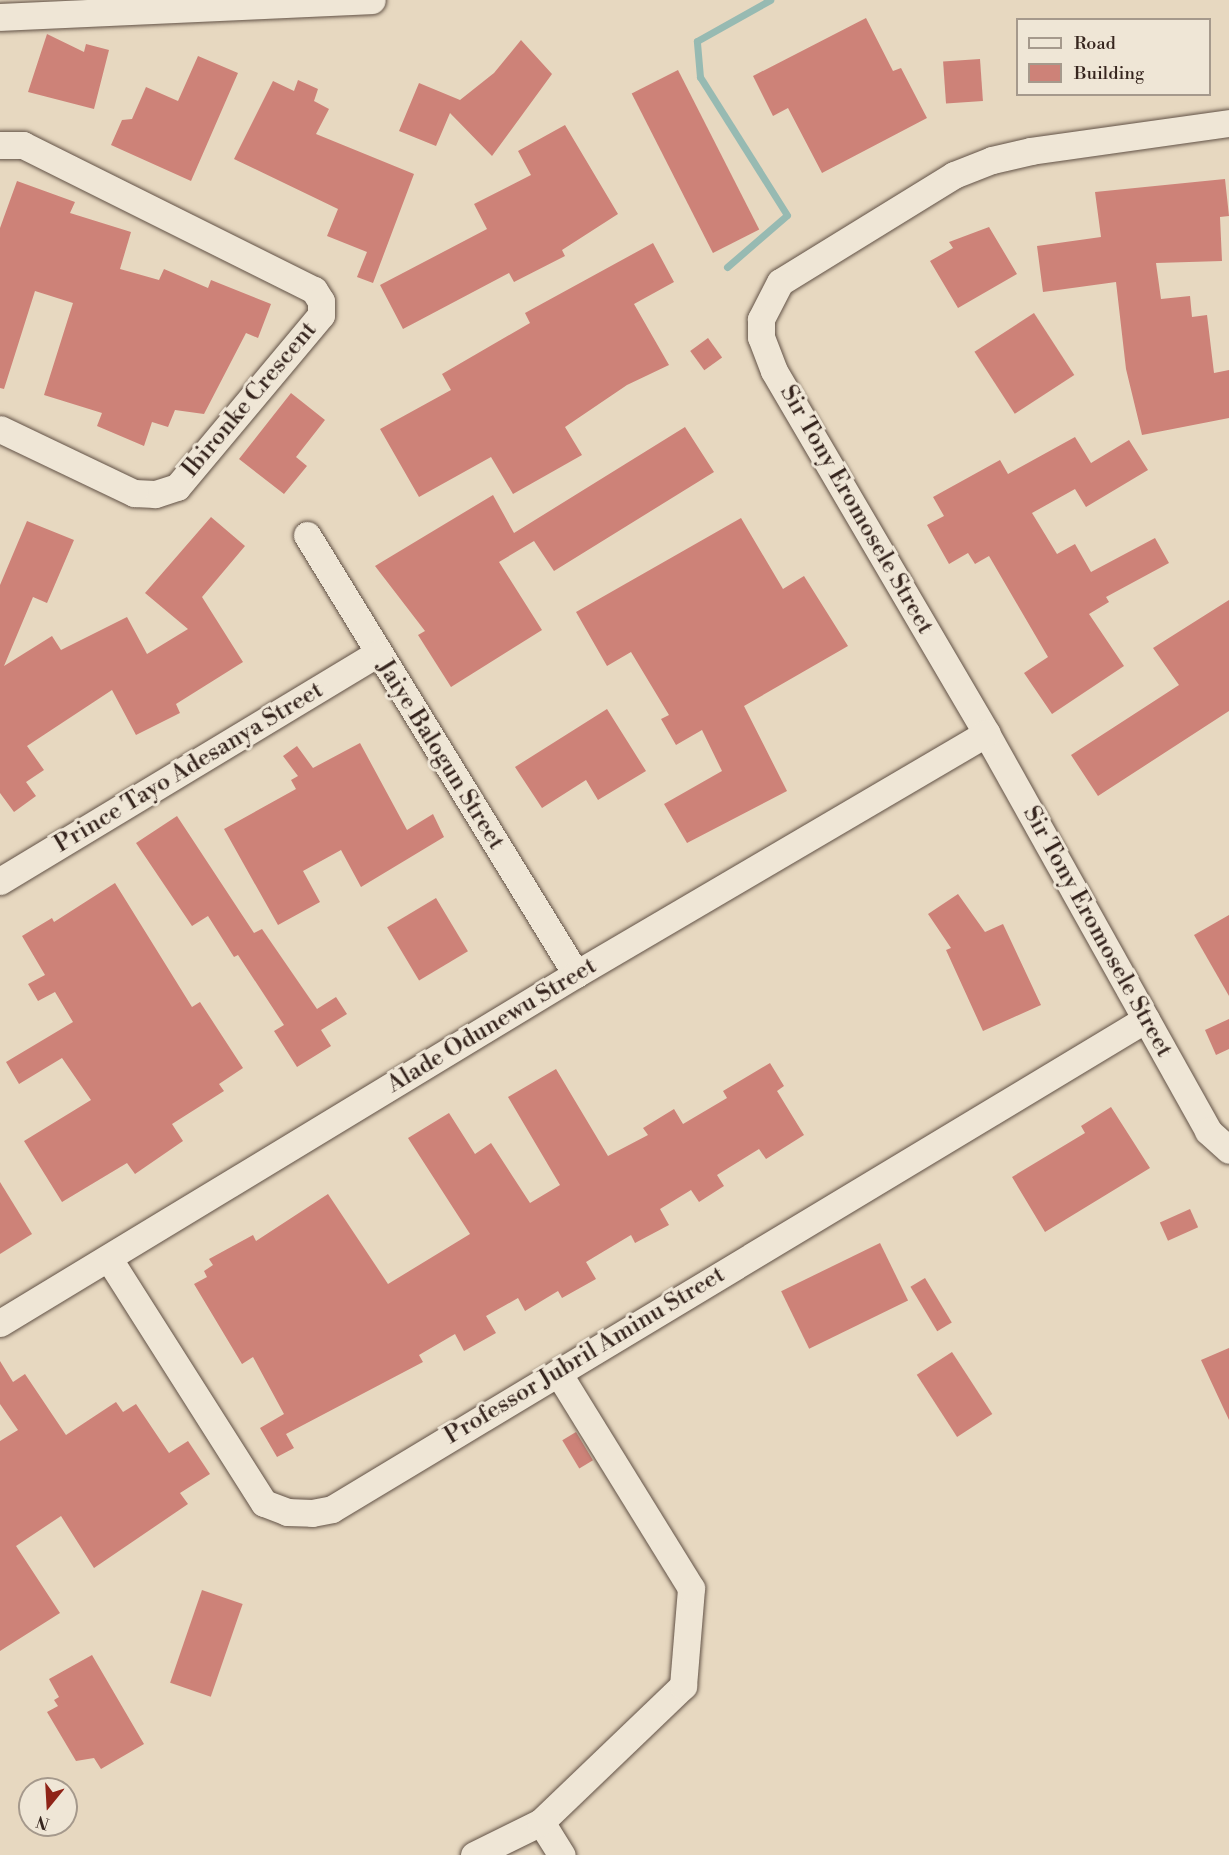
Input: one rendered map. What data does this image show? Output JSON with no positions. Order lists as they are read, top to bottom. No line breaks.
{"streets":{"street":["Ibironke Crescent","Sir Tony Eromosele Street","Jaiye Balogun Street","Prince Tayo Adesanya Street","Alade Odunewu Street","Professor Jubril Aminu Street"]},"crossings":[["Sir Tony Eromosele Street","Alade Odunewu Street"],["Sir Tony Eromosele Street","Professor Jubril Aminu Street"],["Jaiye Balogun Street","Prince Tayo Adesanya Street"],["Jaiye Balogun Street","Alade Odunewu Street"],["Alade Odunewu Street","Professor Jubril Aminu Street"]],"legend":["Road","Building"],"north":"bottom"}
